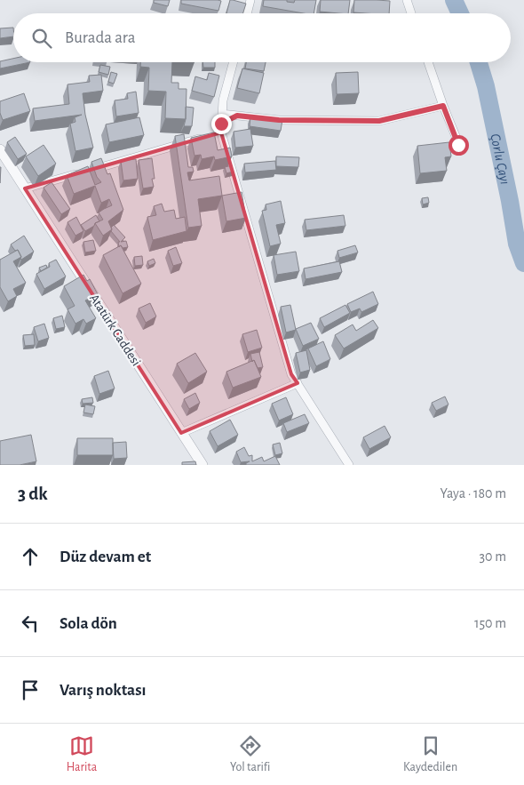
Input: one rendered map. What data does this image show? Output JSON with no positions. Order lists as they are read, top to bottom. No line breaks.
{"streets":{"street":["Atatürk Caddesi"]},"water":["Çorlu Çayı"],"page":{"search":"Burada ara","heading":["3 dk","Yaya · 180 m"],"list":[["Düz devam et","30 m"],["Sola dön","150 m"],"Varış noktası"],"nav":["Harita","Yol tarifi","Kaydedilen"]}}
